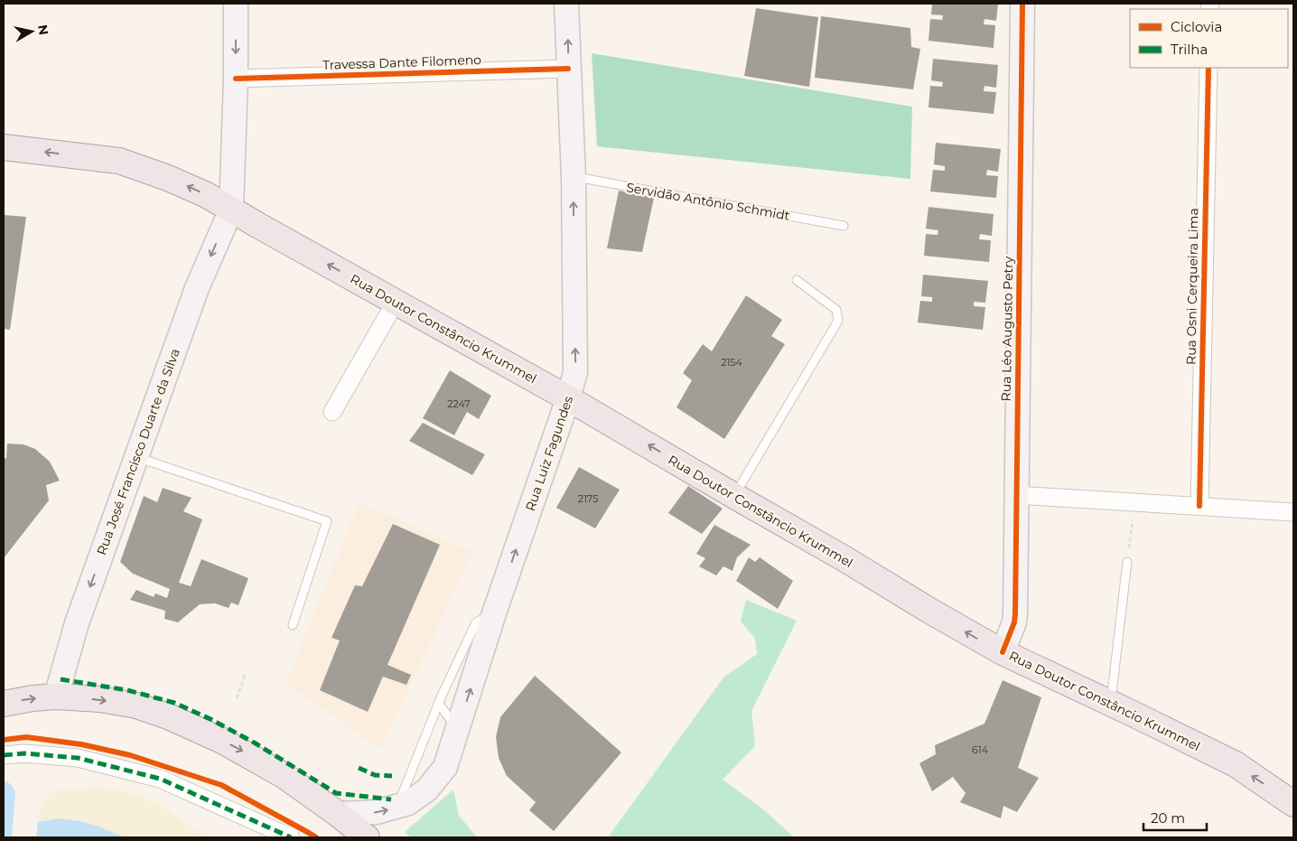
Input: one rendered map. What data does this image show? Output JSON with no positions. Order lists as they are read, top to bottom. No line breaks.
{"streets":{"main road":["Rua Doutor Constâncio Krummel","Rua Léo Augusto Petry","Rua José Francisco Duarte da Silva","Rua Luiz Fagundes"],"street":["Travessa Dante Filomeno","Rua Osni Cerqueira Lima"],"lane":["Servidão Antônio Schmidt"]},"crossings":[["Travessa Dante Filomeno","Rua Luiz Fagundes"],["Servidão Antônio Schmidt","Rua Luiz Fagundes"],["Rua Doutor Constâncio Krummel","Rua Léo Augusto Petry"],["Rua Doutor Constâncio Krummel","Rua José Francisco Duarte da Silva"],["Rua Doutor Constâncio Krummel","Rua Luiz Fagundes"]],"one_way":["Rua Doutor Constâncio Krummel","Rua José Francisco Duarte da Silva","Rua Luiz Fagundes"],"house_numbers":["2154","2247","2175","614"],"legend":["Ciclovia","Trilha"],"scale_bar":"20 m","north":"right"}
